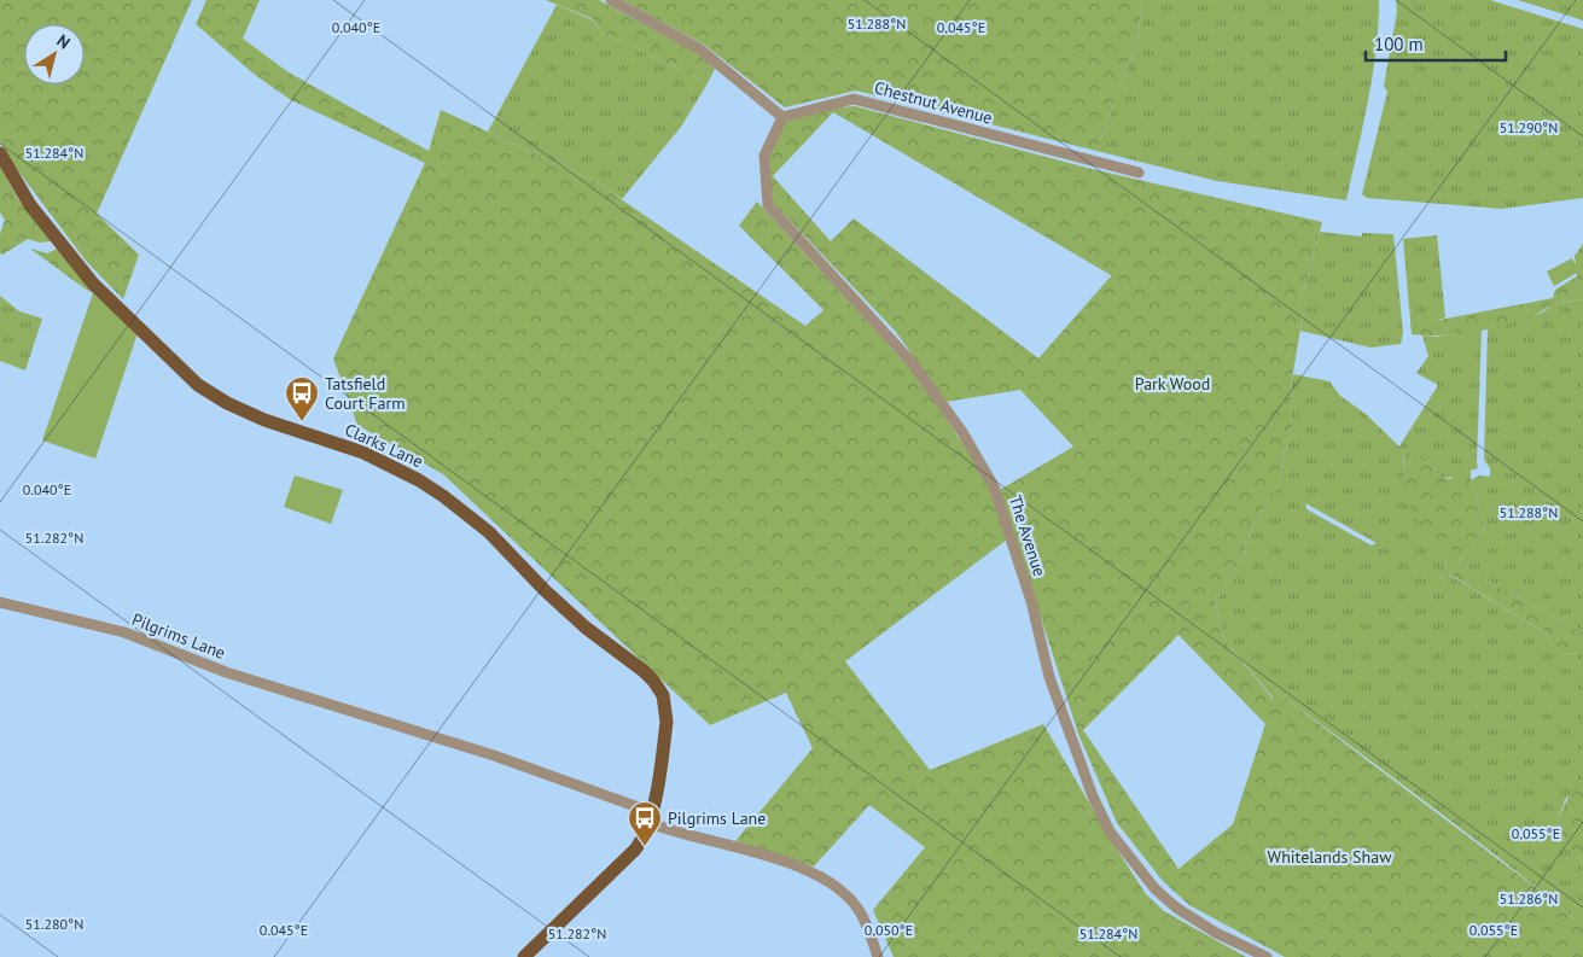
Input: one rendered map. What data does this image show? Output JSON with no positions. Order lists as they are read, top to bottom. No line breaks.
{"streets":{"main road":["Clarks Lane"],"street":["Chestnut Avenue","The Avenue","Pilgrims Lane"]},"crossings":[["Chestnut Avenue","The Avenue"],["Clarks Lane","Pilgrims Lane"]],"parks":["Park Wood","Whitelands Shaw"],"places":{"bus stop":["Tatsfield Court Farm","Pilgrims Lane"]},"scale_bar":"100 m","north":"top right","coordinates":["51.288°N","0.040°E","0.045°E","51.290°N","51.284°N","51.282°N","0.055°E","51.286°N","51.280°N","0.050°E"]}
